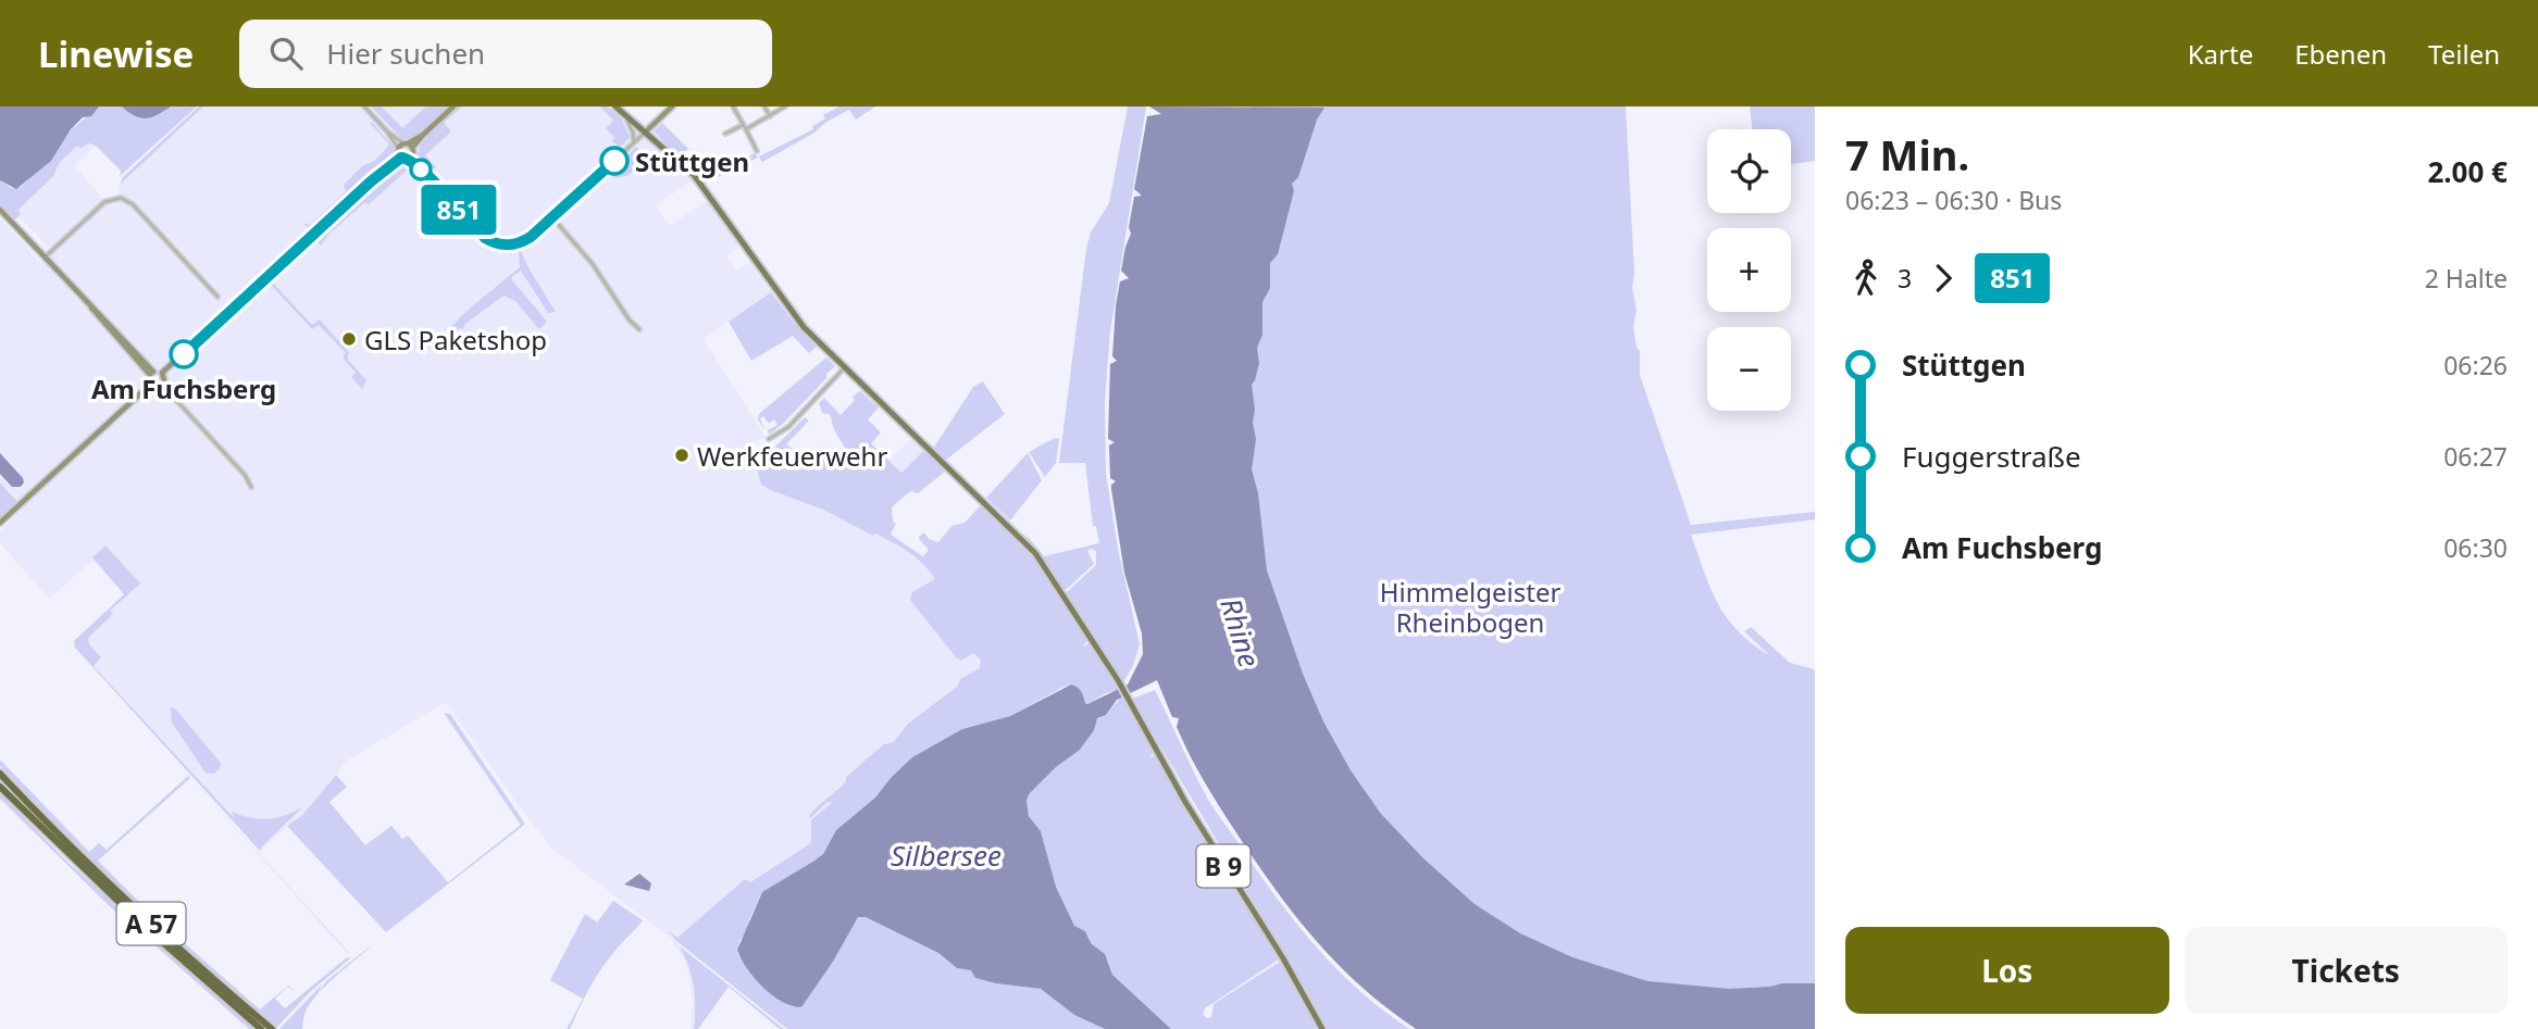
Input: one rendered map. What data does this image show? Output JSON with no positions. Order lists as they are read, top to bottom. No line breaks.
{"streets":{"highway":["A 57"],"main road":["B 9"]},"water":["Rhine","Silbersee"],"parks":["Himmelgeister Rheinbogen"],"places":["Stüttgen","GLS Paketshop","Am Fuchsberg","Werkfeuerwehr"],"lines":["bus line 851"],"page":{"header":"Linewise","search":"Hier suchen","nav":["Karte","Ebenen","Teilen"],"on_map":"851","heading":["7 Min.","06:23 – 06:30 · Bus","2.00 €"],"map_buttons":["+","−"],"legs":["3","851","2 Halte"],"list":[{"name":"Stüttgen","value":"06:26"},{"name":"Fuggerstraße","value":"06:27"},{"name":"Am Fuchsberg","value":"06:30"}],"buttons":["Los","Tickets"]}}
